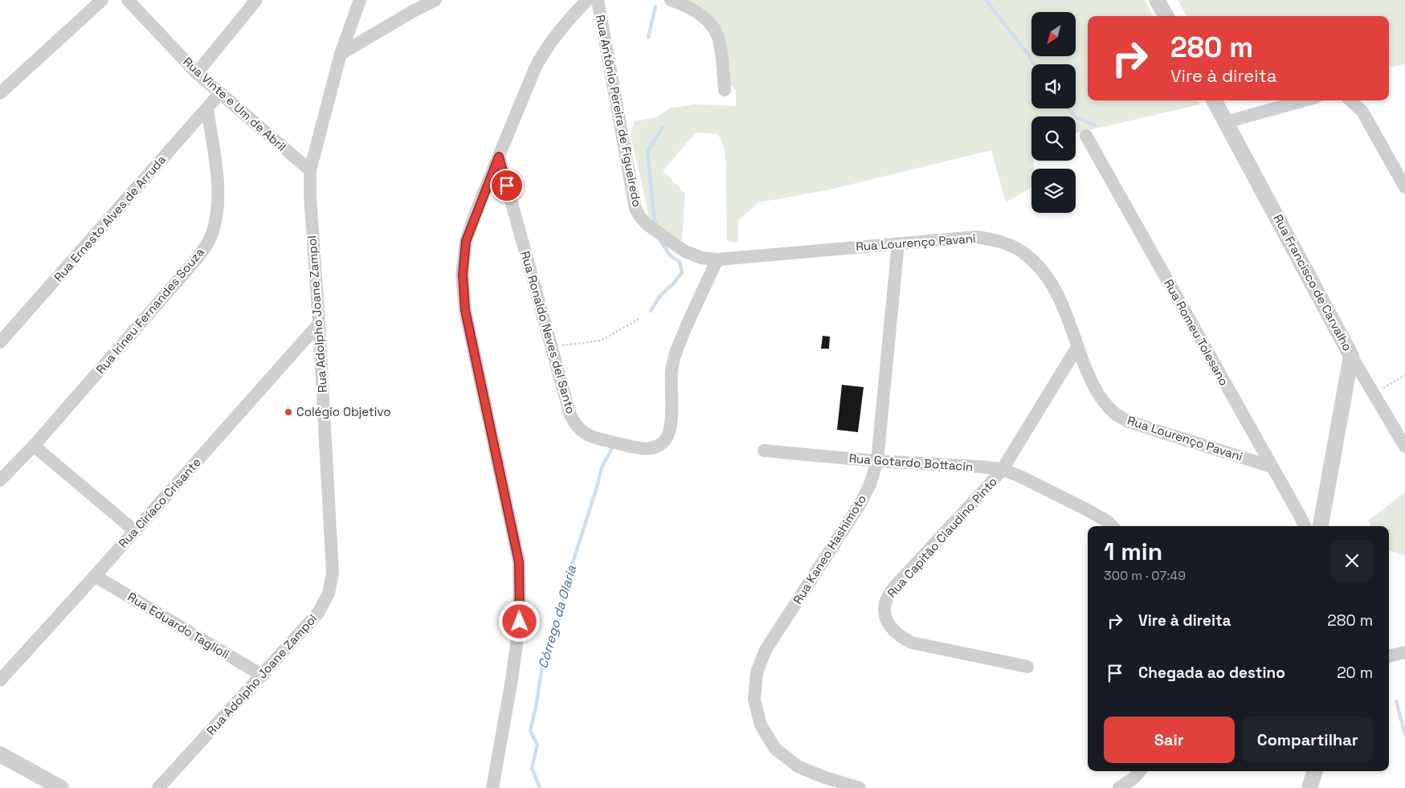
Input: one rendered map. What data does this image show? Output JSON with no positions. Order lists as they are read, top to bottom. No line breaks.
{"streets":{"street":["Rua Vinte e Um de Abril","Rua Antônio Pereira de Figueiredo","Rua Ernesto Alves de Arruda","Rua Lourenço Pavani","Rua Francisco de Carvalho","Rua Irineu Fernandes Souza","Rua Adolpho Joane Zampol","Rua Ronaldo Neves del Santo","Rua Romeu Tolesano","Rua Gotardo Bottacin","Rua Ciríaco Crisante","Rua Capitão Claudino Pinto","Rua Kaneo Hashimoto","Rua Eduardo Taglioli"]},"crossings":[["Rua Vinte e Um de Abril","Rua Ernesto Alves de Arruda"],["Rua Vinte e Um de Abril","Rua Adolpho Joane Zampol"],["Rua Antônio Pereira de Figueiredo","Rua Lourenço Pavani"],["Rua Antônio Pereira de Figueiredo","Rua Ronaldo Neves del Santo"],["Rua Ernesto Alves de Arruda","Rua Irineu Fernandes Souza"],["Rua Lourenço Pavani","Rua Ronaldo Neves del Santo"],["Rua Lourenço Pavani","Rua Romeu Tolesano"],["Rua Lourenço Pavani","Rua Capitão Claudino Pinto"],["Rua Lourenço Pavani","Rua Kaneo Hashimoto"],["Rua Adolpho Joane Zampol","Rua Ciríaco Crisante"],["Rua Adolpho Joane Zampol","Rua Eduardo Taglioli"],["Rua Gotardo Bottacin","Rua Capitão Claudino Pinto"],["Rua Gotardo Bottacin","Rua Kaneo Hashimoto"],["Rua Ciríaco Crisante","Rua Eduardo Taglioli"]],"water":["Córrego da Olaria"],"places":["Colégio Objetivo"],"north":"bottom left","page":{"turn":["280 m","Vire à direita"],"heading":["1 min","300 m · 07:49"],"list":[{"name":"Vire à direita","value":"280 m"},{"name":"Chegada ao destino","value":"20 m"}],"buttons":["Sair","Compartilhar"]}}
